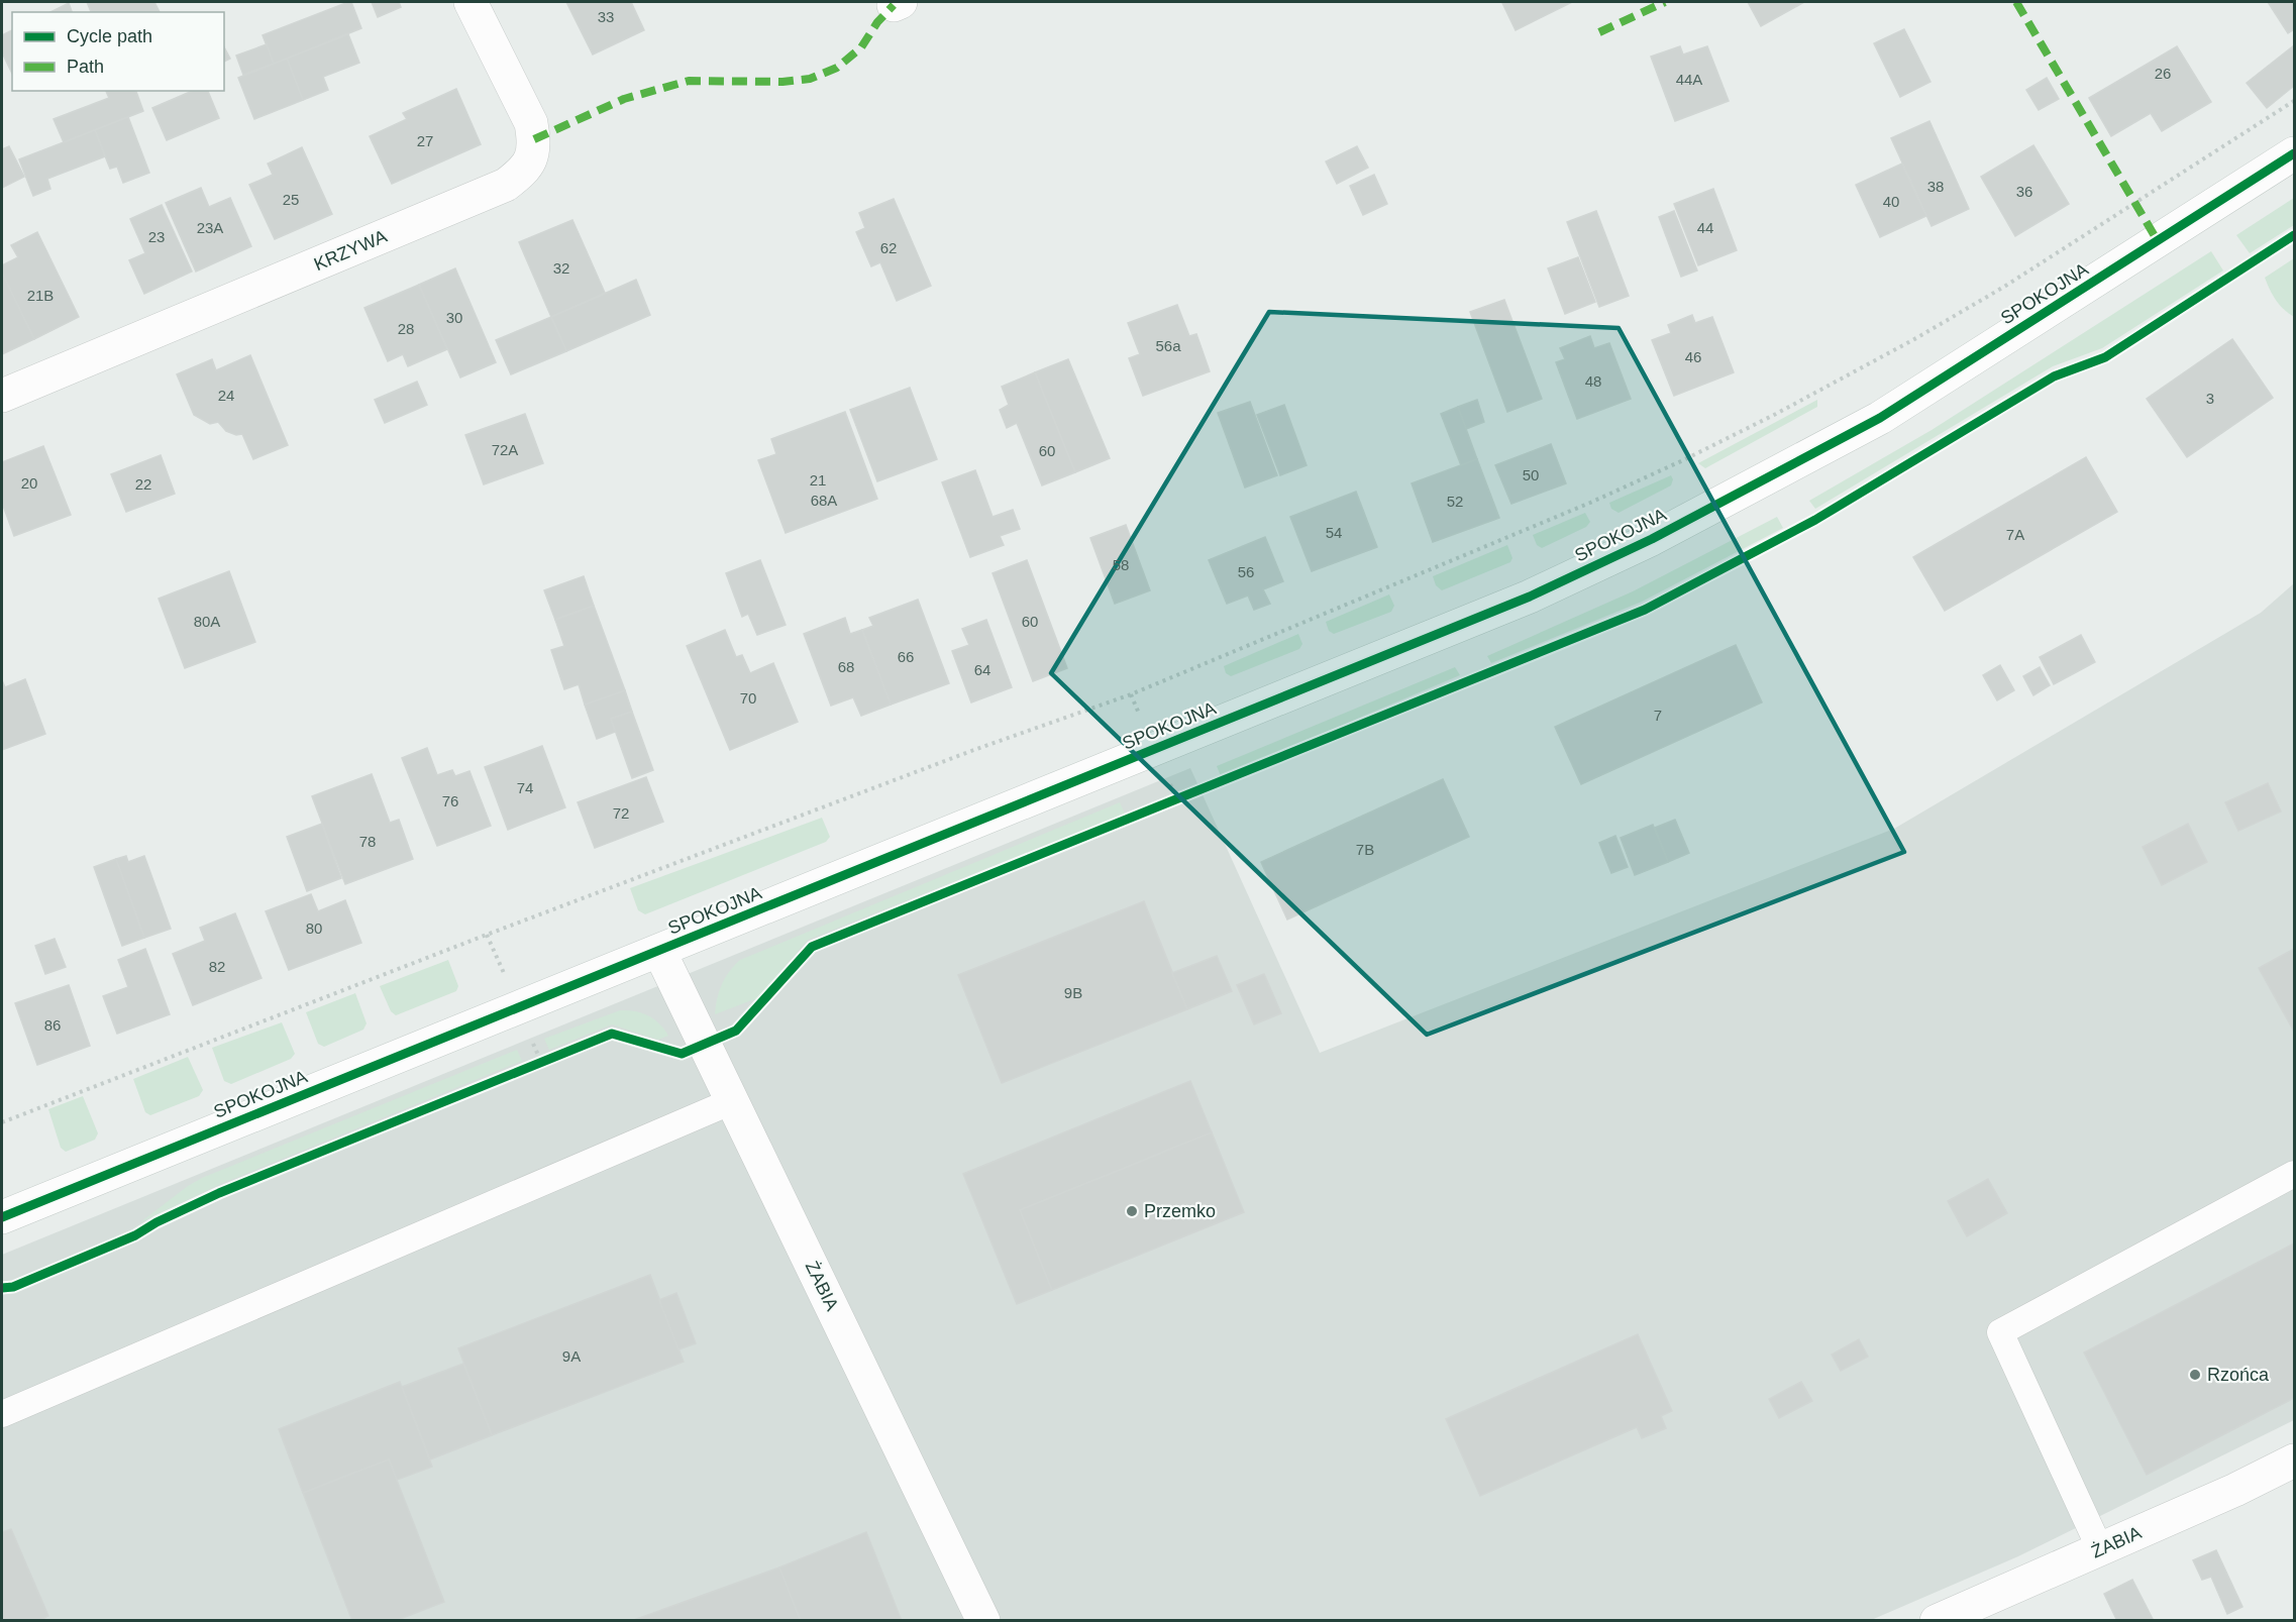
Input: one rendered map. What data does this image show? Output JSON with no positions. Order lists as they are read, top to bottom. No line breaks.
{"streets":{"street":["KRZYWA","SPOKOJNA","ŻABIA"]},"crossings":[["SPOKOJNA","ŻABIA"]],"places":["Przemko","Rzońca"],"house_numbers":["33","26","44A","27","38","36","25","40","23A","44","23","62","32","21B","30","28","56a","46","48","24","3","72A","60","50","21","20","22","68A","52","54","7A","58","56","80A","60","66","68","64","70","7","74","76","72","78","7B","80","82","9B","86","9A"],"legend":["Cycle path","Path"]}
